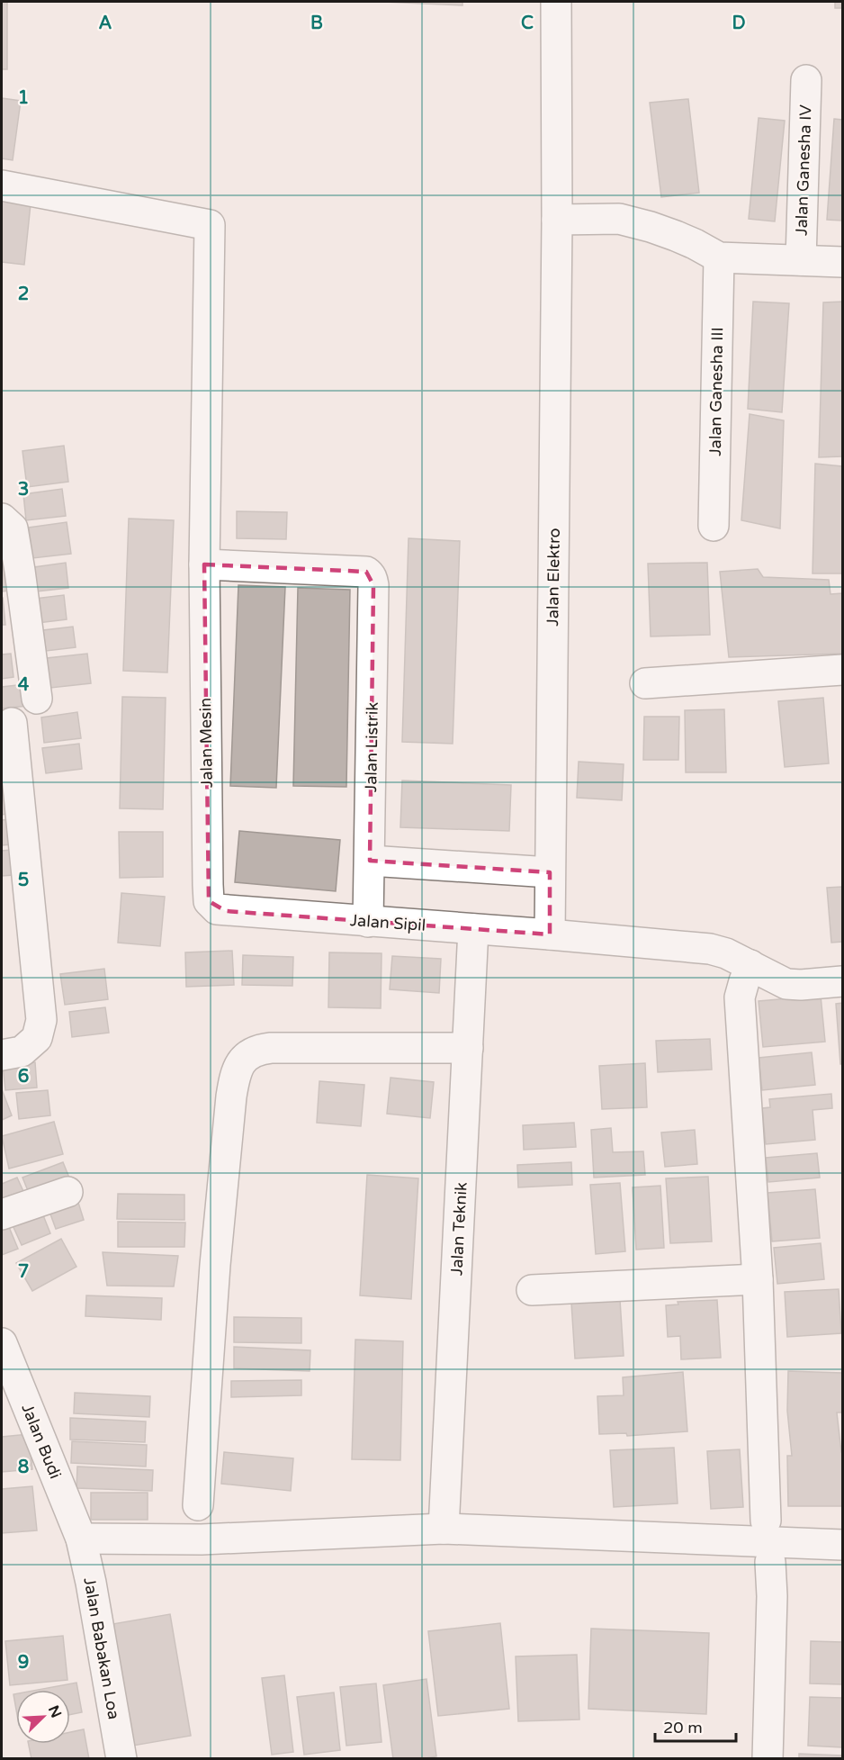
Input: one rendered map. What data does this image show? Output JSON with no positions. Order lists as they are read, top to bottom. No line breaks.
{"streets":{"street":["Jalan Ganesha IV","Jalan Ganesha III","Jalan Elektro","Jalan Mesin","Jalan Listrik","Jalan Sipil","Jalan Teknik","Jalan Budi","Jalan Babakan Loa"]},"crossings":[["Jalan Elektro","Jalan Sipil"],["Jalan Mesin","Jalan Listrik"],["Jalan Mesin","Jalan Sipil"],["Jalan Listrik","Jalan Sipil"],["Jalan Sipil","Jalan Teknik"],["Jalan Budi","Jalan Babakan Loa"]],"scale_bar":"20 m","north":"top right","grid":{"columns":["A","B","C","D"],"rows":["1","2","3","4","5","6","7","8","9"]}}
